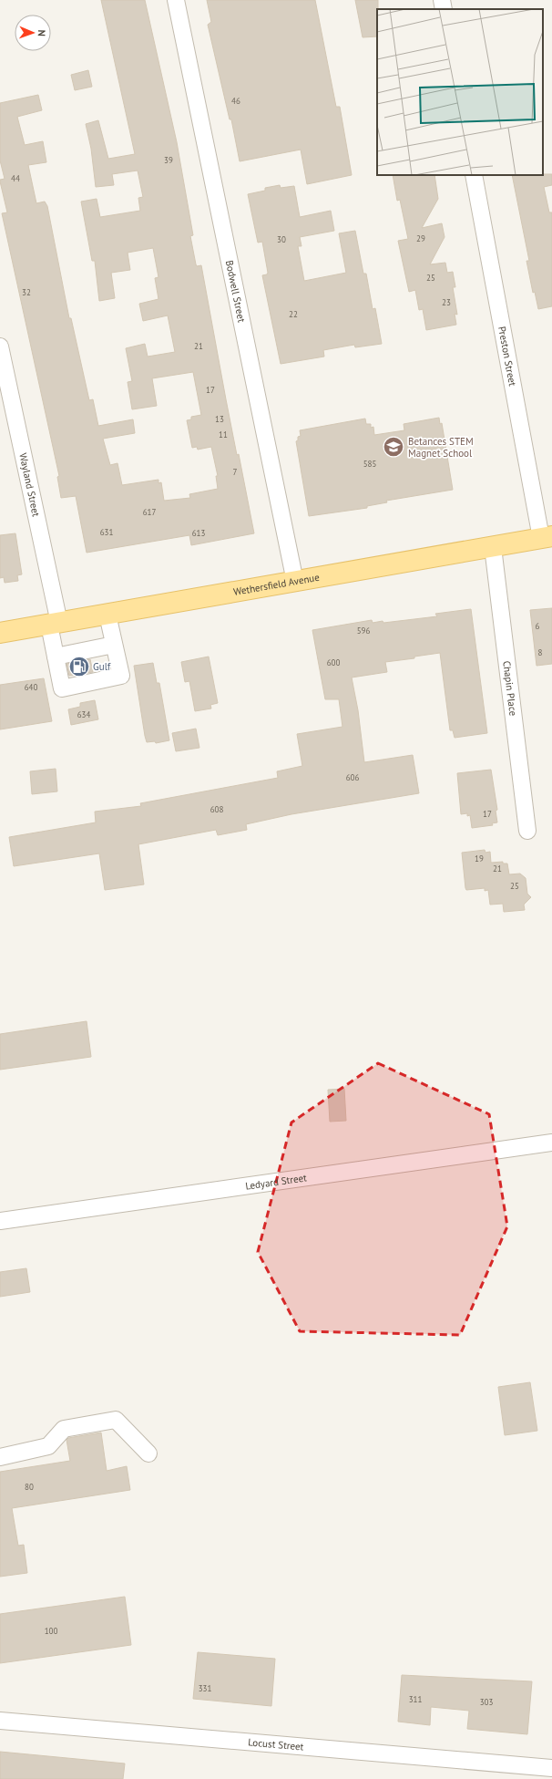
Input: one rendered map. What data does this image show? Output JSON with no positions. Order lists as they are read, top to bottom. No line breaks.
{"streets":{"main road":["Wethersfield Avenue"],"street":["Bodwell Street","Preston Street","Wayland Street","Chapin Place","Ledyard Street","Locust Street"]},"crossings":[["Bodwell Street","Wethersfield Avenue"],["Preston Street","Wethersfield Avenue"],["Wayland Street","Wethersfield Avenue"],["Wethersfield Avenue","Chapin Place"]],"places":{"school or university":["Betances STEM Magnet School"],"fuel station":["Gulf"]},"house_numbers":["46","39","44","29","30","25","32","23","22","21","17","13","11","585","7","617","631","613","6","596","8","600","640","634","606","608","17","19","21","25","80","100","331","311","303"],"north":"right"}
